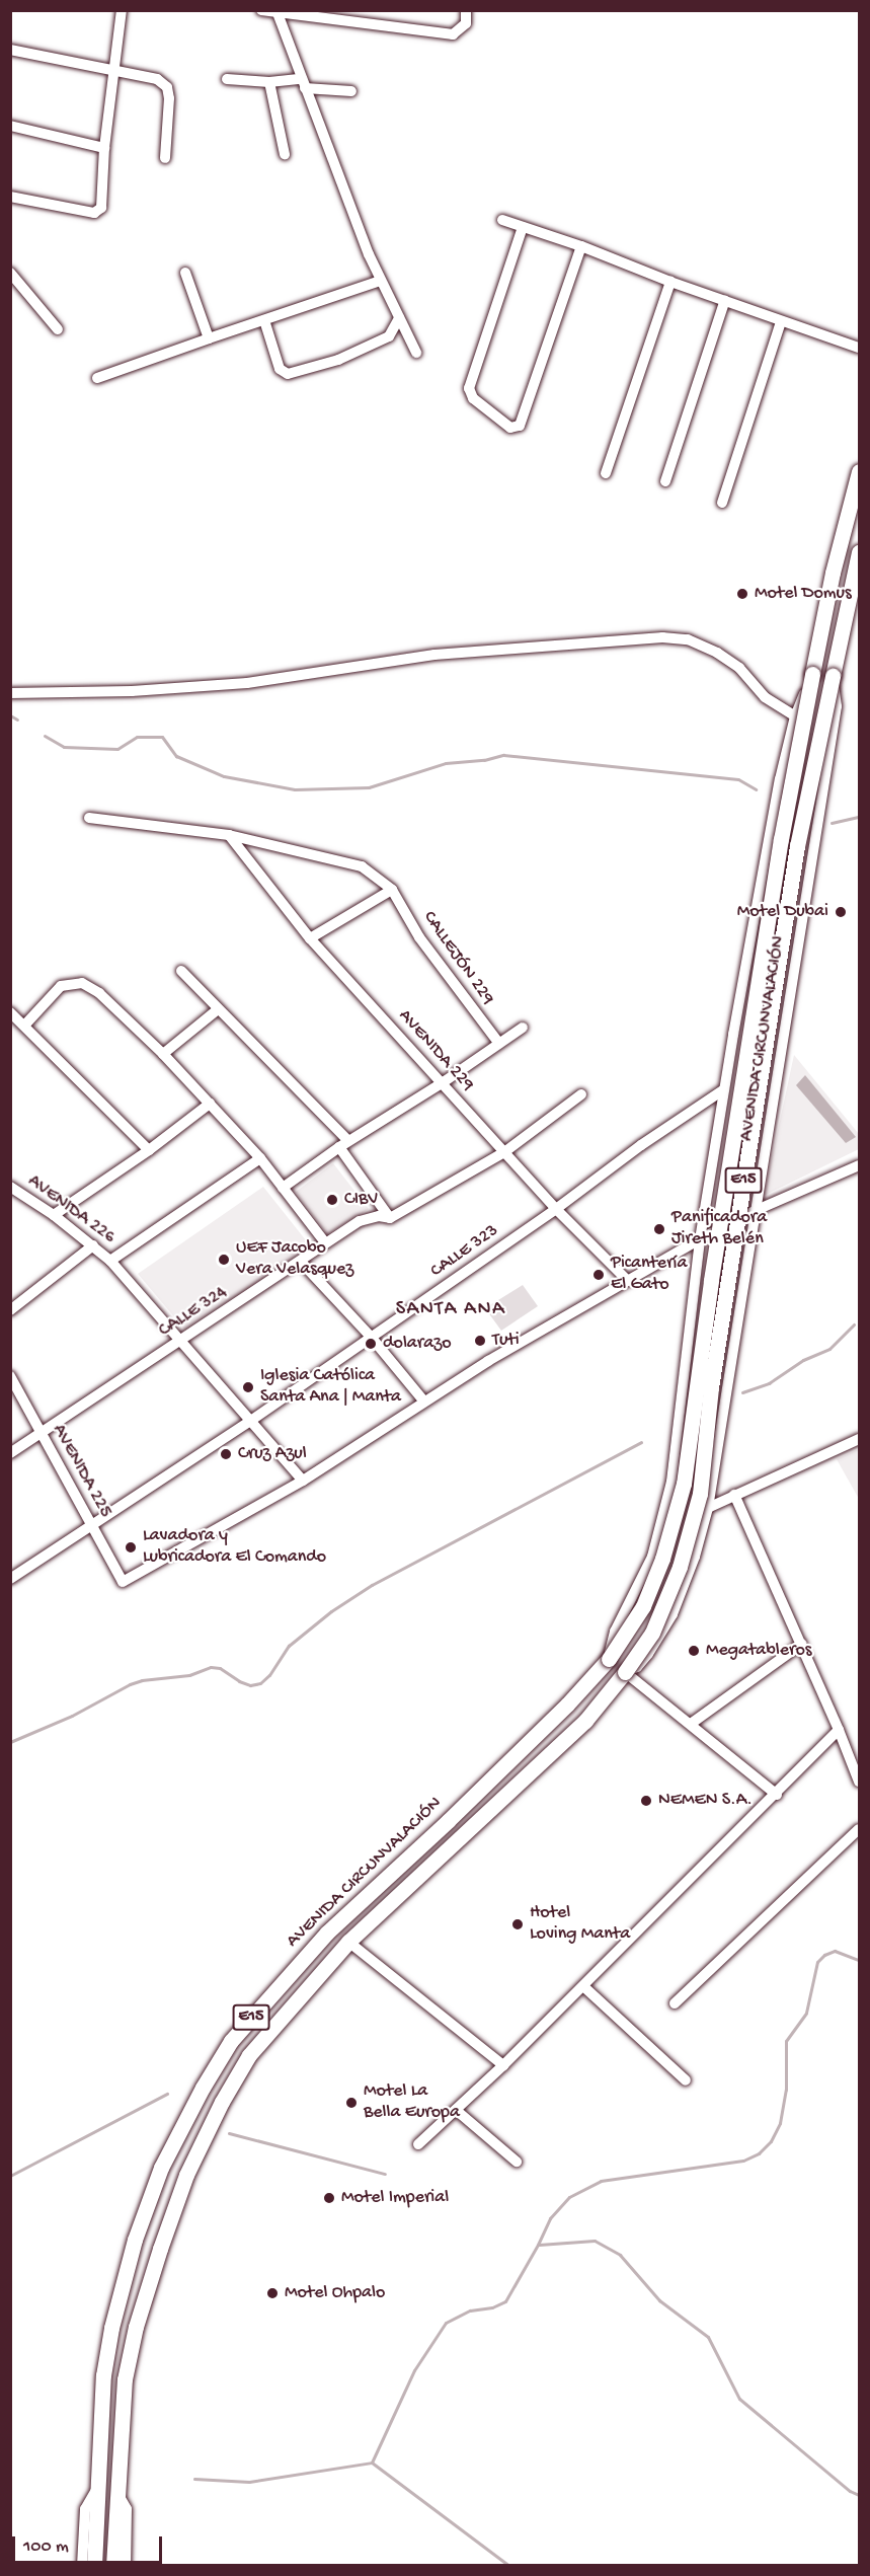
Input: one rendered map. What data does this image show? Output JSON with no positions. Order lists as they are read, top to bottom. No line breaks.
{"streets":{"highway":["AVENIDA CIRCUNVALACIÓN","E15"],"street":["CALLEJÓN 229","AVENIDA 229","AVENIDA 226","CALLE 323","CALLE 324","AVENIDA 225"]},"crossings":[["AVENIDA CIRCUNVALACIÓN","CALLE 323"],["AVENIDA 229","CALLE 323"],["AVENIDA 229","CALLE 324"],["AVENIDA 226","CALLE 323"],["AVENIDA 226","CALLE 324"],["AVENIDA 226","AVENIDA 225"],["CALLE 323","AVENIDA 225"],["CALLE 324","AVENIDA 225"]],"districts":["SANTA ANA"],"places":["Motel Domus","Motel Dubai","CIBV","Panificadora Jireth Belén","UEF Jacobo Vera Velasquez","Picantería El Gato","Tuti","dolarazo","Iglesia Católica Santa Ana | Manta","Cruz Azul","Lavadora y Lubricadora El Comando","Megatableros","NEMEN S.A.","Hotel Loving Manta","Motel La Bella Europa","Motel Imperial","Motel Ohpalo"],"scale_bar":"100 m"}
